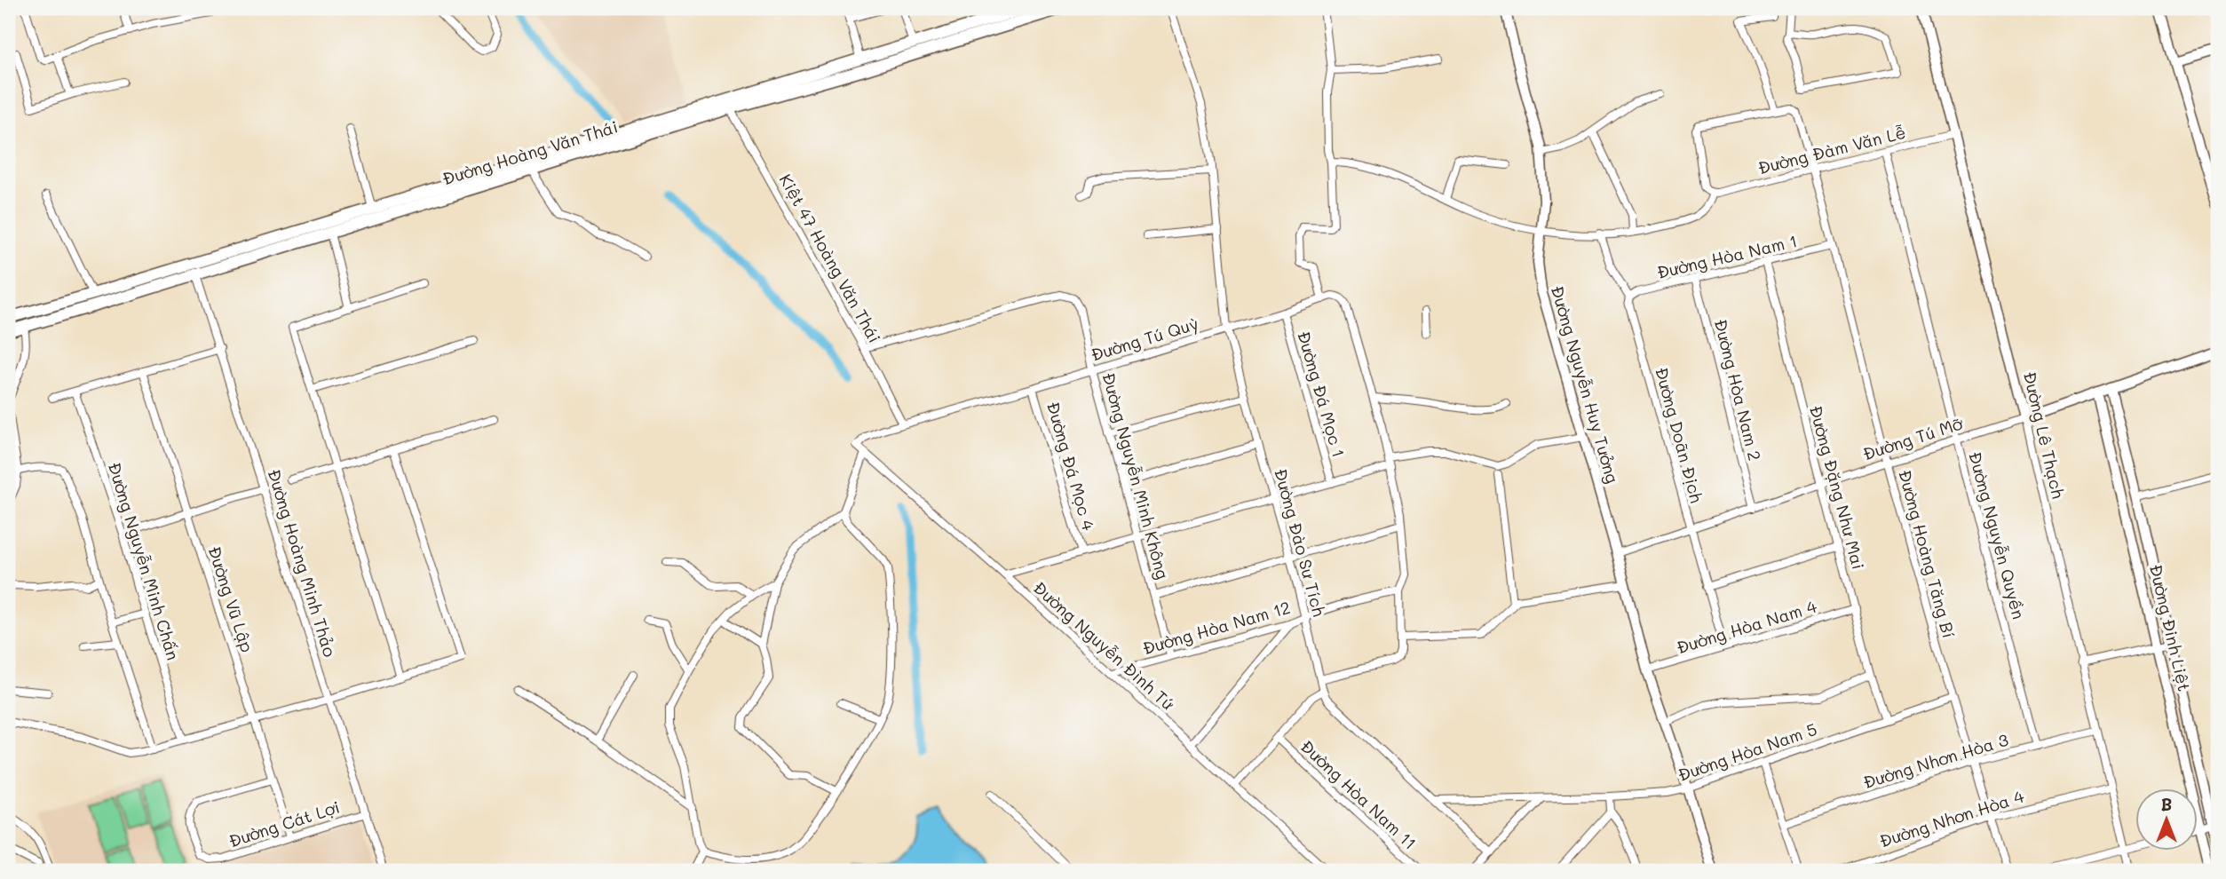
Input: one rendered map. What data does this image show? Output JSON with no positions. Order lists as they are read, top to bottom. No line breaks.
{"streets":{"main road":["Đường Hoàng Văn Thái"],"street":["Đường Đàm Văn Lễ","Đường Hòa Nam 1","Kiệt 47 Hoàng Văn Thái","Đường Tú Quỳ","Đường Nguyễn Huy Tưởng","Đường Hòa Nam 2","Đường Đá Mọc 1","Đường Doãn Địch","Đường Lê Thạch","Đường Tú Mỡ","Đường Đá Mọc 4","Đường Nguyễn Minh Không","Đường Đặng Như Mai","Đường Nguyễn Quyền","Đường Đào Sư Tích","Đường Hoàng Tăng Bí","Đường Nguyễn Minh Chấn","Đường Hoàng Minh Thảo","Đường Vũ Lập","Đường Hòa Nam 4","Đường Hòa Nam 12","Đường Đinh Liệt","Đường Nguyễn Đình Tứ","Đường Hòa Nam 5","Đường Nhơn Hòa 3","Đường Hòa Nam 11","Đường Nhơn Hòa 4","Đường Cát Lợi"]},"crossings":[["Đường Đàm Văn Lễ","Đường Lê Thạch"],["Đường Đàm Văn Lễ","Đường Nguyễn Quyền"],["Đường Đàm Văn Lễ","Đường Hoàng Tăng Bí"],["Đường Hoàng Văn Thái","Kiệt 47 Hoàng Văn Thái"],["Đường Hoàng Văn Thái","Đường Hoàng Minh Thảo"],["Đường Hòa Nam 1","Đường Hòa Nam 2"],["Đường Hòa Nam 1","Đường Doãn Địch"],["Đường Hòa Nam 1","Đường Đặng Như Mai"],["Đường Hòa Nam 1","Đường Hoàng Tăng Bí"],["Kiệt 47 Hoàng Văn Thái","Đường Tú Quỳ"],["Kiệt 47 Hoàng Văn Thái","Đường Nguyễn Minh Không"],["Đường Tú Quỳ","Đường Đá Mọc 1"],["Đường Tú Quỳ","Đường Đá Mọc 4"],["Đường Tú Quỳ","Đường Nguyễn Minh Không"],["Đường Tú Quỳ","Đường Đào Sư Tích"],["Đường Tú Quỳ","Đường Nguyễn Đình Tứ"],["Đường Nguyễn Huy Tưởng","Đường Tú Mỡ"],["Đường Nguyễn Huy Tưởng","Đường Hòa Nam 4"],["Đường Nguyễn Huy Tưởng","Đường Hòa Nam 5"],["Đường Hòa Nam 2","Đường Tú Mỡ"],["Đường Doãn Địch","Đường Tú Mỡ"],["Đường Doãn Địch","Đường Hòa Nam 4"],["Đường Lê Thạch","Đường Tú Mỡ"],["Đường Lê Thạch","Đường Nhơn Hòa 3"],["Đường Lê Thạch","Đường Nhơn Hòa 4"],["Đường Tú Mỡ","Đường Đặng Như Mai"],["Đường Tú Mỡ","Đường Nguyễn Quyền"],["Đường Tú Mỡ","Đường Hoàng Tăng Bí"],["Đường Tú Mỡ","Đường Đinh Liệt"],["Đường Nguyễn Minh Không","Đường Hòa Nam 12"],["Đường Đặng Như Mai","Đường Hòa Nam 4"],["Đường Đặng Như Mai","Đường Hòa Nam 5"],["Đường Nguyễn Quyền","Đường Nhơn Hòa 3"],["Đường Đào Sư Tích","Đường Hòa Nam 12"],["Đường Đào Sư Tích","Đường Hòa Nam 5"],["Đường Hoàng Tăng Bí","Đường Hòa Nam 5"],["Đường Hoàng Tăng Bí","Đường Nhơn Hòa 3"],["Đường Hoàng Tăng Bí","Đường Nhơn Hòa 4"],["Đường Hoàng Minh Thảo","Đường Cát Lợi"],["Đường Vũ Lập","Đường Cát Lợi"],["Đường Hòa Nam 12","Đường Nguyễn Đình Tứ"]],"north":"top"}
